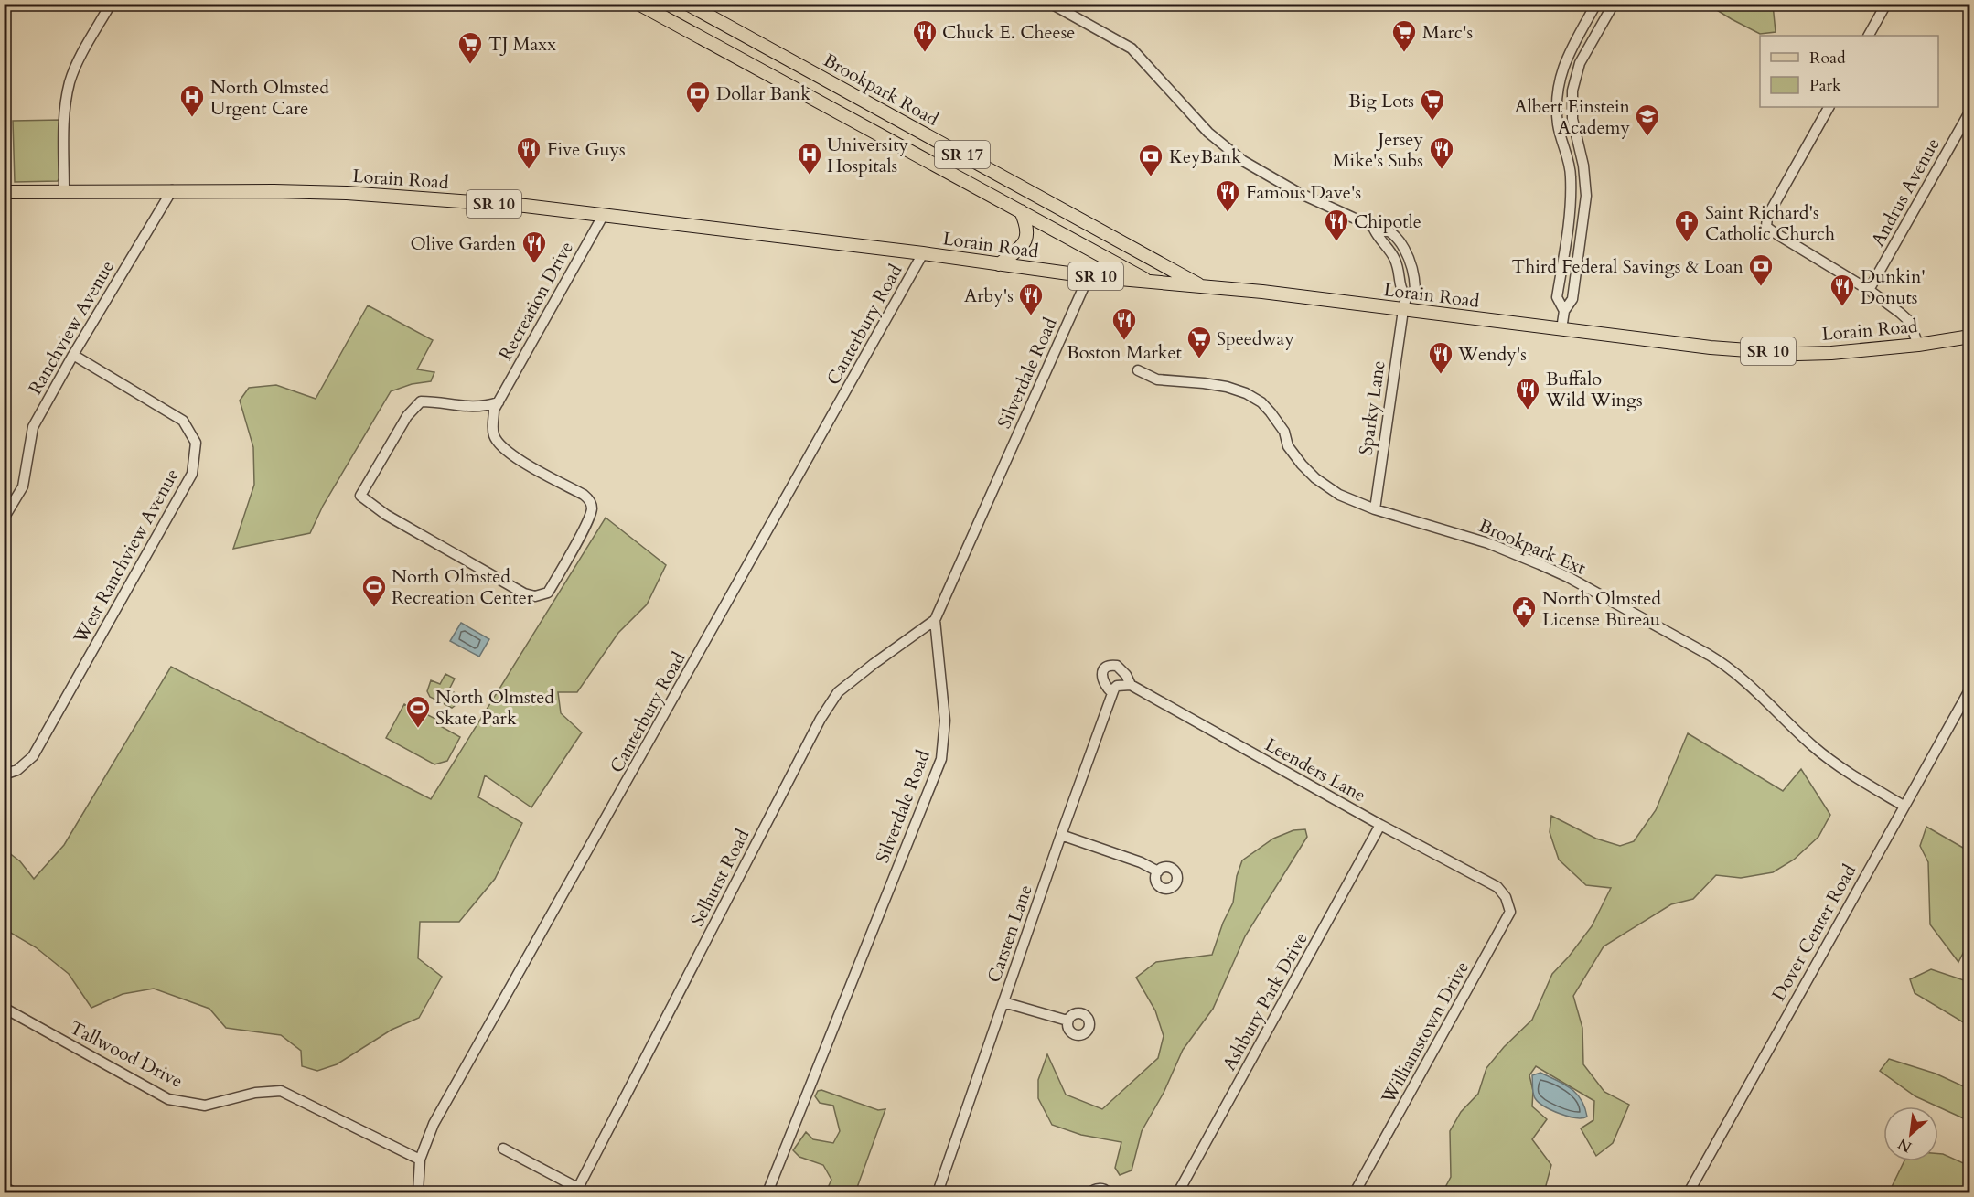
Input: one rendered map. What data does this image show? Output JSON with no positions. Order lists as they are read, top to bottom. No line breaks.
{"streets":{"main road":["Brookpark Road","SR 17","Lorain Road","SR 10"],"street":["Andrus Avenue","Recreation Drive","Canterbury Road","Ranchview Avenue","Silverdale Road","Sparky Lane","Brookpark Ext","West Ranchview Avenue","Leenders Lane","Selhurst Road","Dover Center Road","Carsten Lane","Ashbury Park Drive","Williamstown Drive","Tallwood Drive"]},"crossings":[["Brookpark Road","Lorain Road"],["SR 17","Lorain Road"],["Lorain Road","Recreation Drive"],["Lorain Road","Canterbury Road"],["Lorain Road","Ranchview Avenue"],["Lorain Road","Silverdale Road"],["Lorain Road","Sparky Lane"],["Canterbury Road","Tallwood Drive"],["Ranchview Avenue","West Ranchview Avenue"],["Silverdale Road","Selhurst Road"],["Sparky Lane","Brookpark Ext"],["Brookpark Ext","Dover Center Road"],["Leenders Lane","Carsten Lane"],["Leenders Lane","Ashbury Park Drive"],["Leenders Lane","Williamstown Drive"]],"places":{"restaurant":["Chuck E. Cheese","Five Guys","Jersey Mike's Subs","Famous Dave's","Chipotle","Olive Garden","Dunkin' Donuts","Arby's","Boston Market","Wendy's","Buffalo Wild Wings"],"supermarket":["Marc's","TJ Maxx","Big Lots","Speedway"],"bank":["Dollar Bank","KeyBank","Third Federal Savings & Loan"],"hospital":["North Olmsted Urgent Care","University Hospitals"],"school or university":["Albert Einstein Academy"],"church":["Saint Richard's Catholic Church"],"sports":["North Olmsted Recreation Center","North Olmsted Skate Park"],"public building":["North Olmsted License Bureau"]},"legend":["Road","Park"],"north":"bottom left"}
